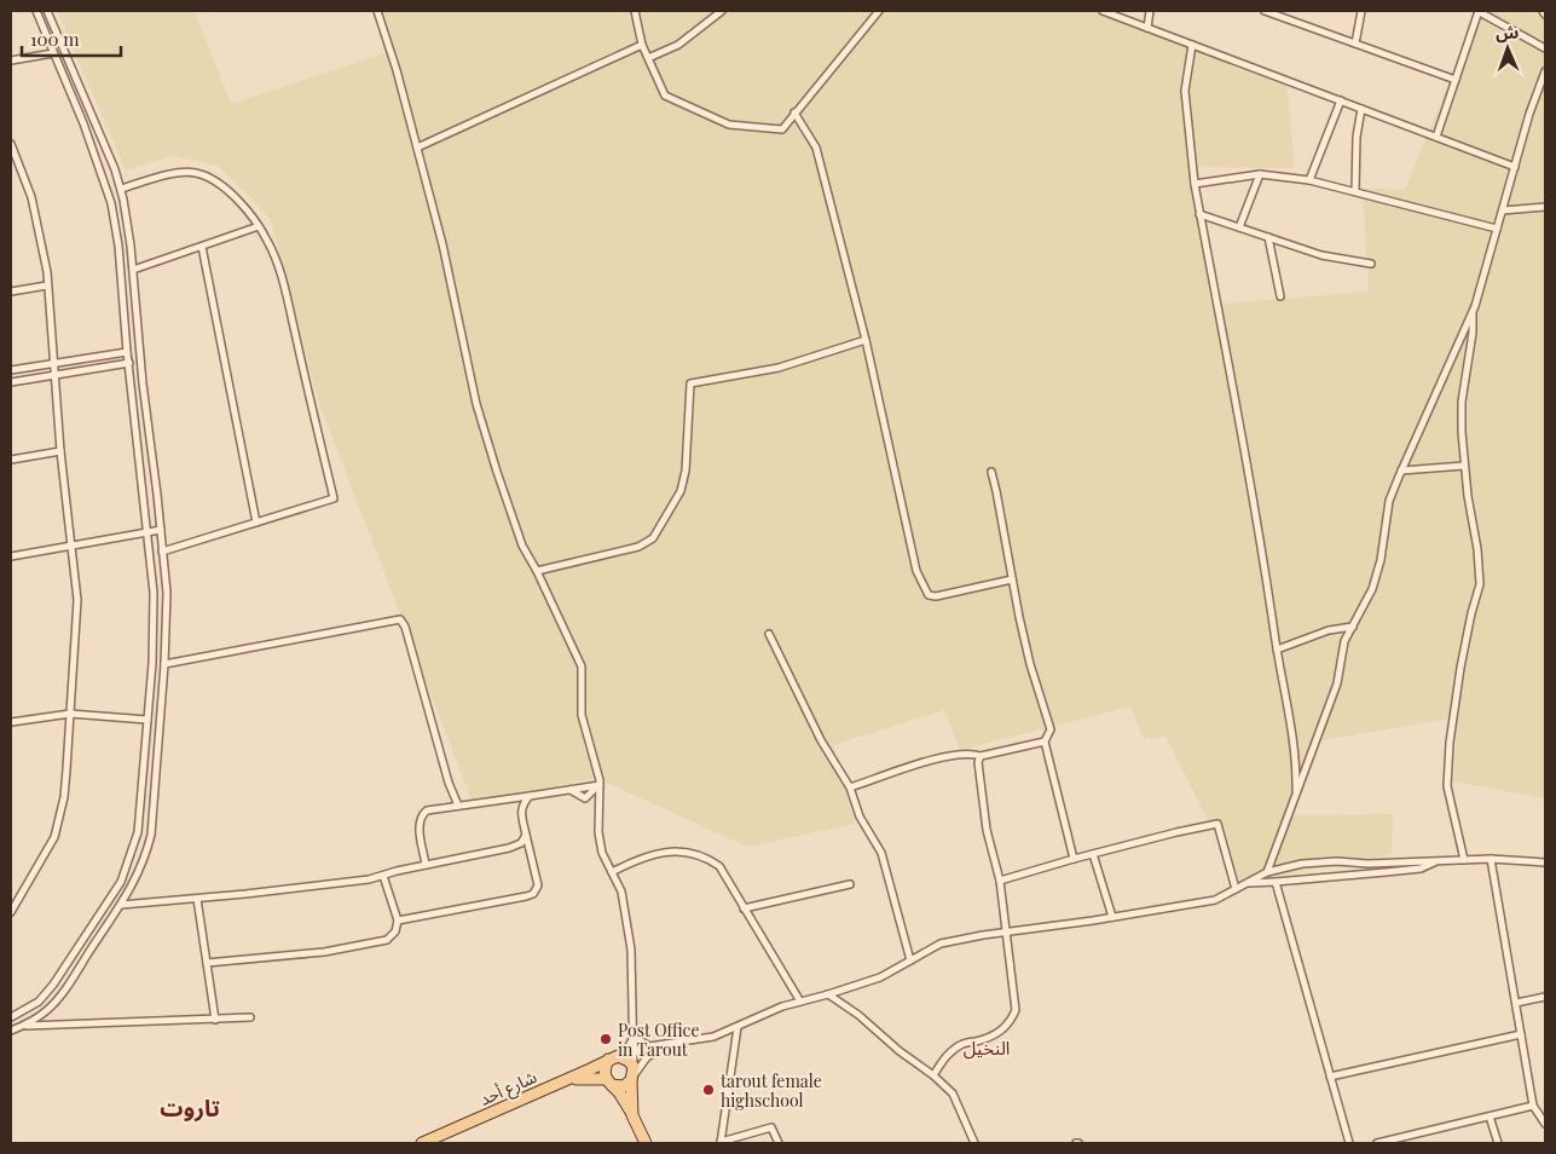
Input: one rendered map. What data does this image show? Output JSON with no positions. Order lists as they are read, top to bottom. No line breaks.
{"streets":{"main road":["شارع أحد"]},"districts":["النخيل","تاروت"],"places":["Post Office in Tarout","tarout female highschool"],"scale_bar":"100 m","north":"top"}
